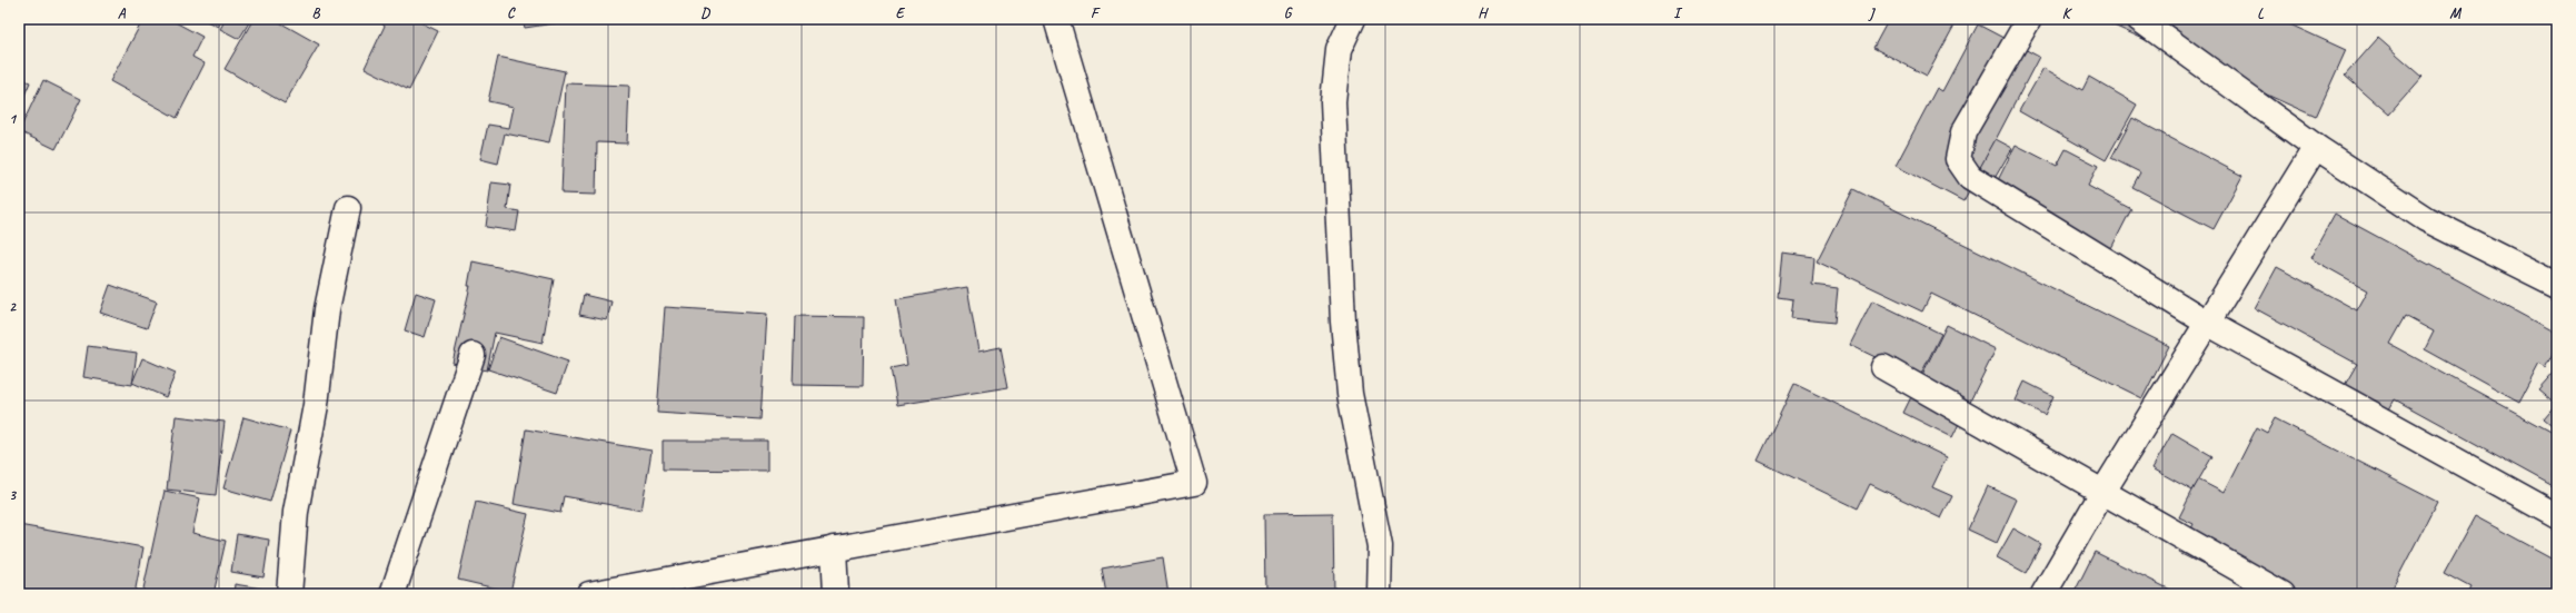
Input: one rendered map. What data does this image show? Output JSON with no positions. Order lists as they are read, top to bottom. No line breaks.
{"grid":{"columns":["A","B","C","D","E","F","G","H","I","J","K","L","M"],"rows":["1","2","3"]}}
